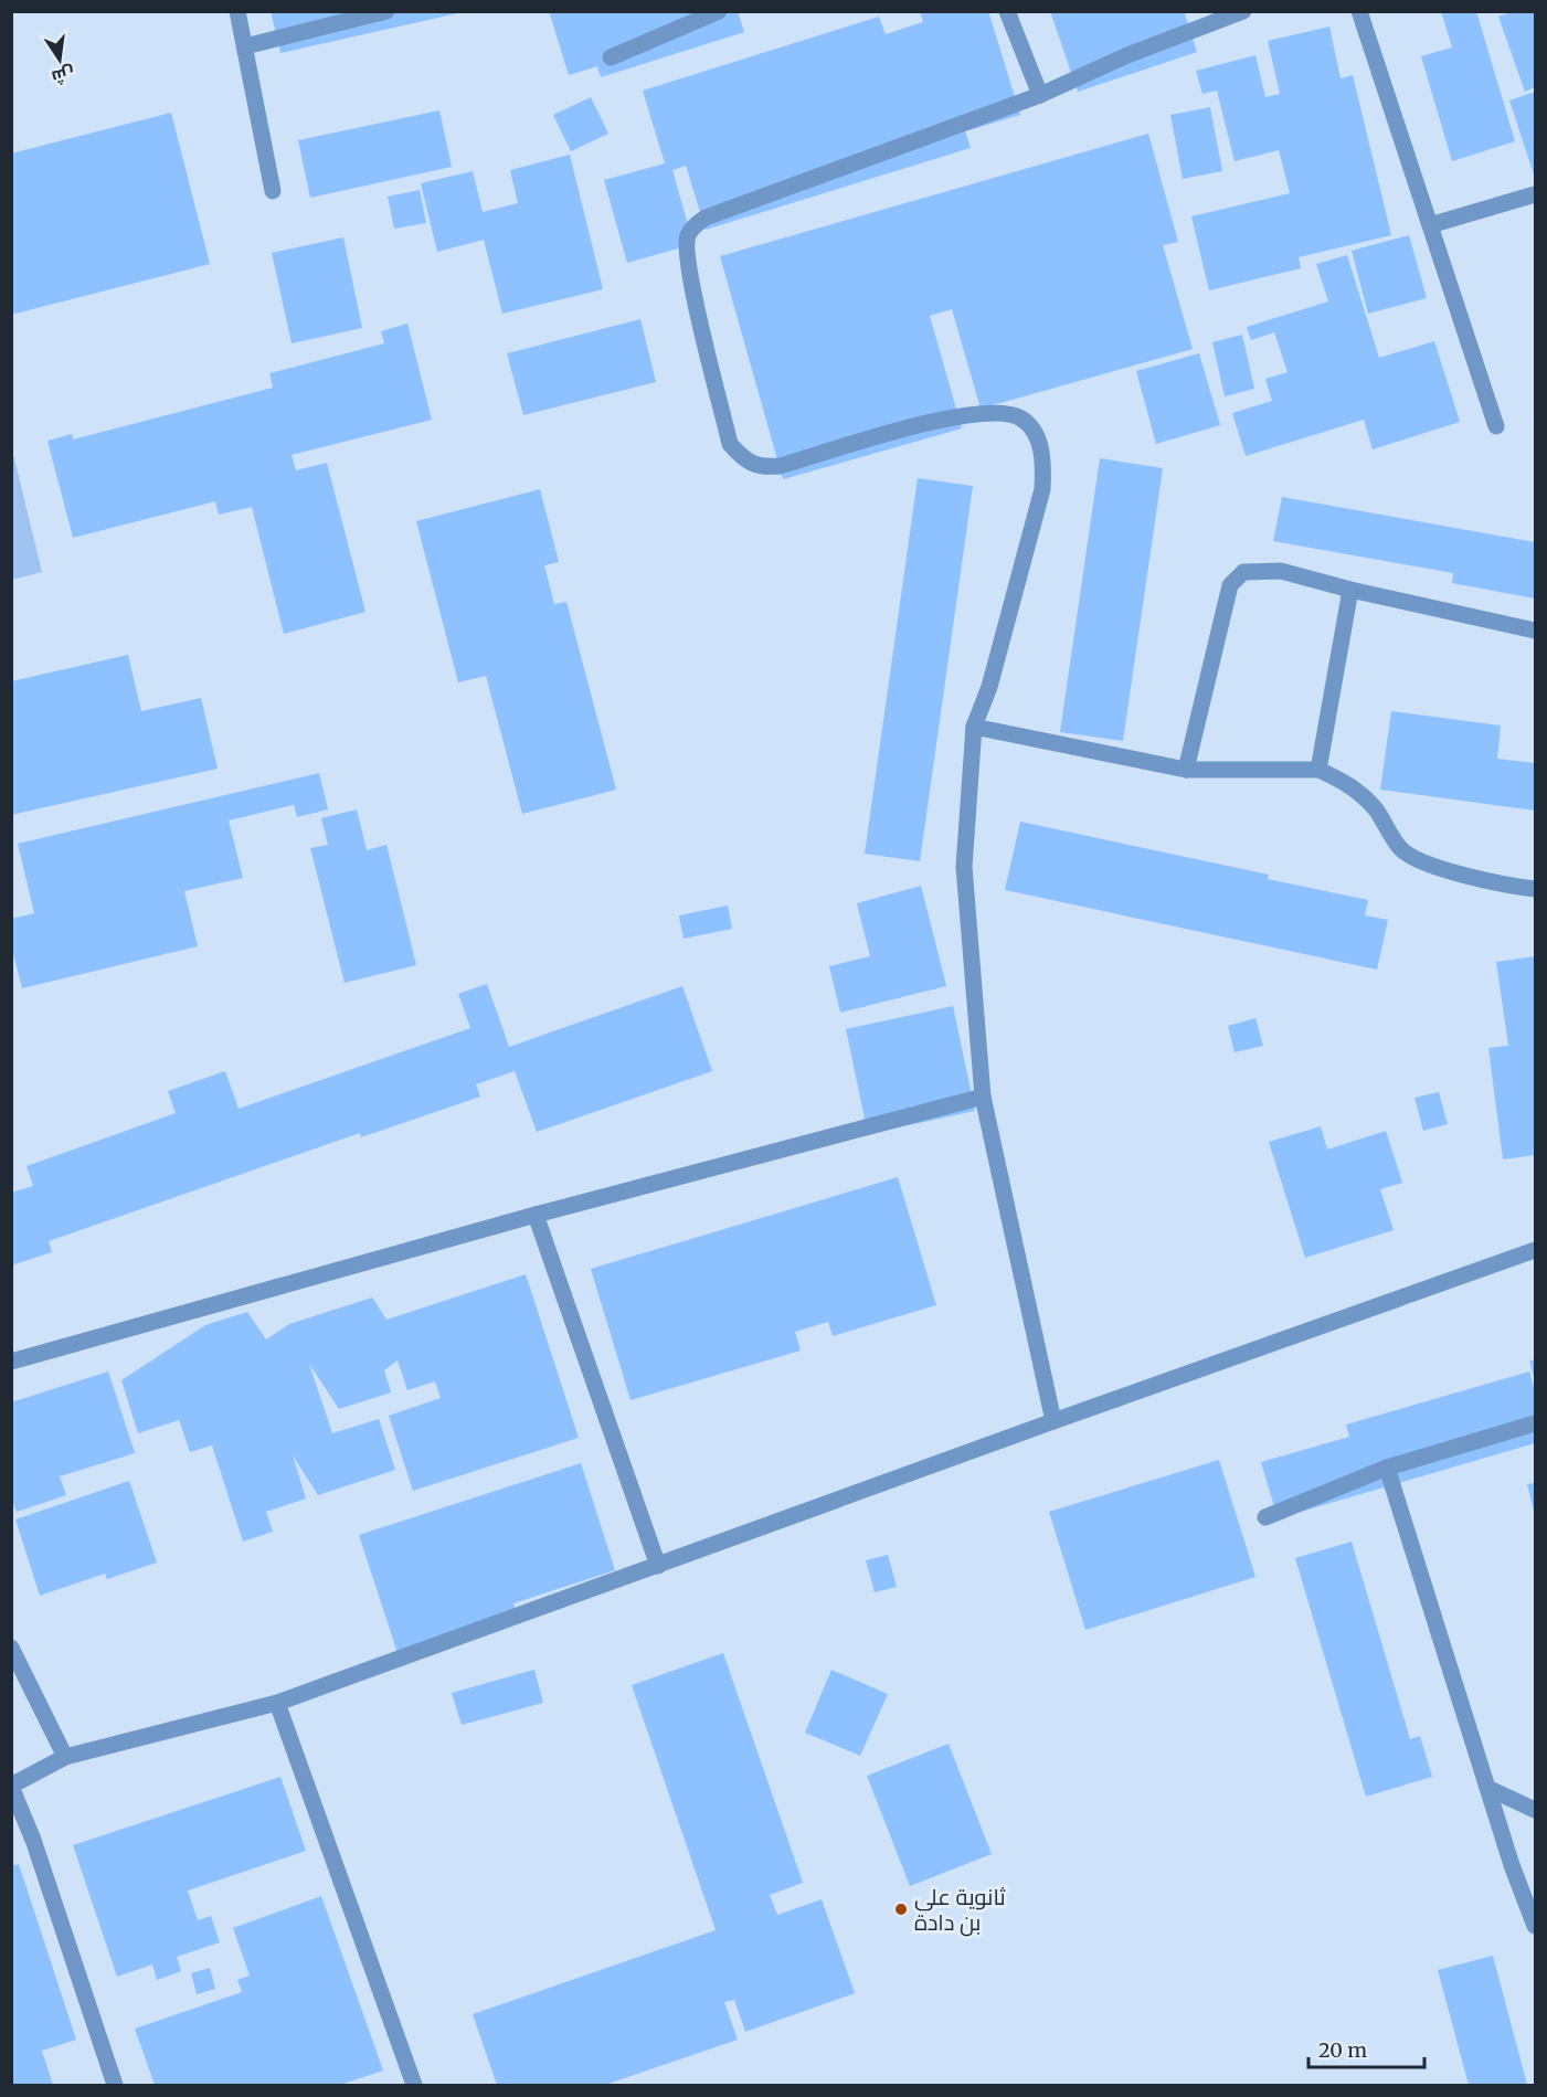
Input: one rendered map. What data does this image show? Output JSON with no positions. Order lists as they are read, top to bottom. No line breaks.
{"places":["ثانوية علي بن دادة"],"scale_bar":"20 m","north":"bottom"}
